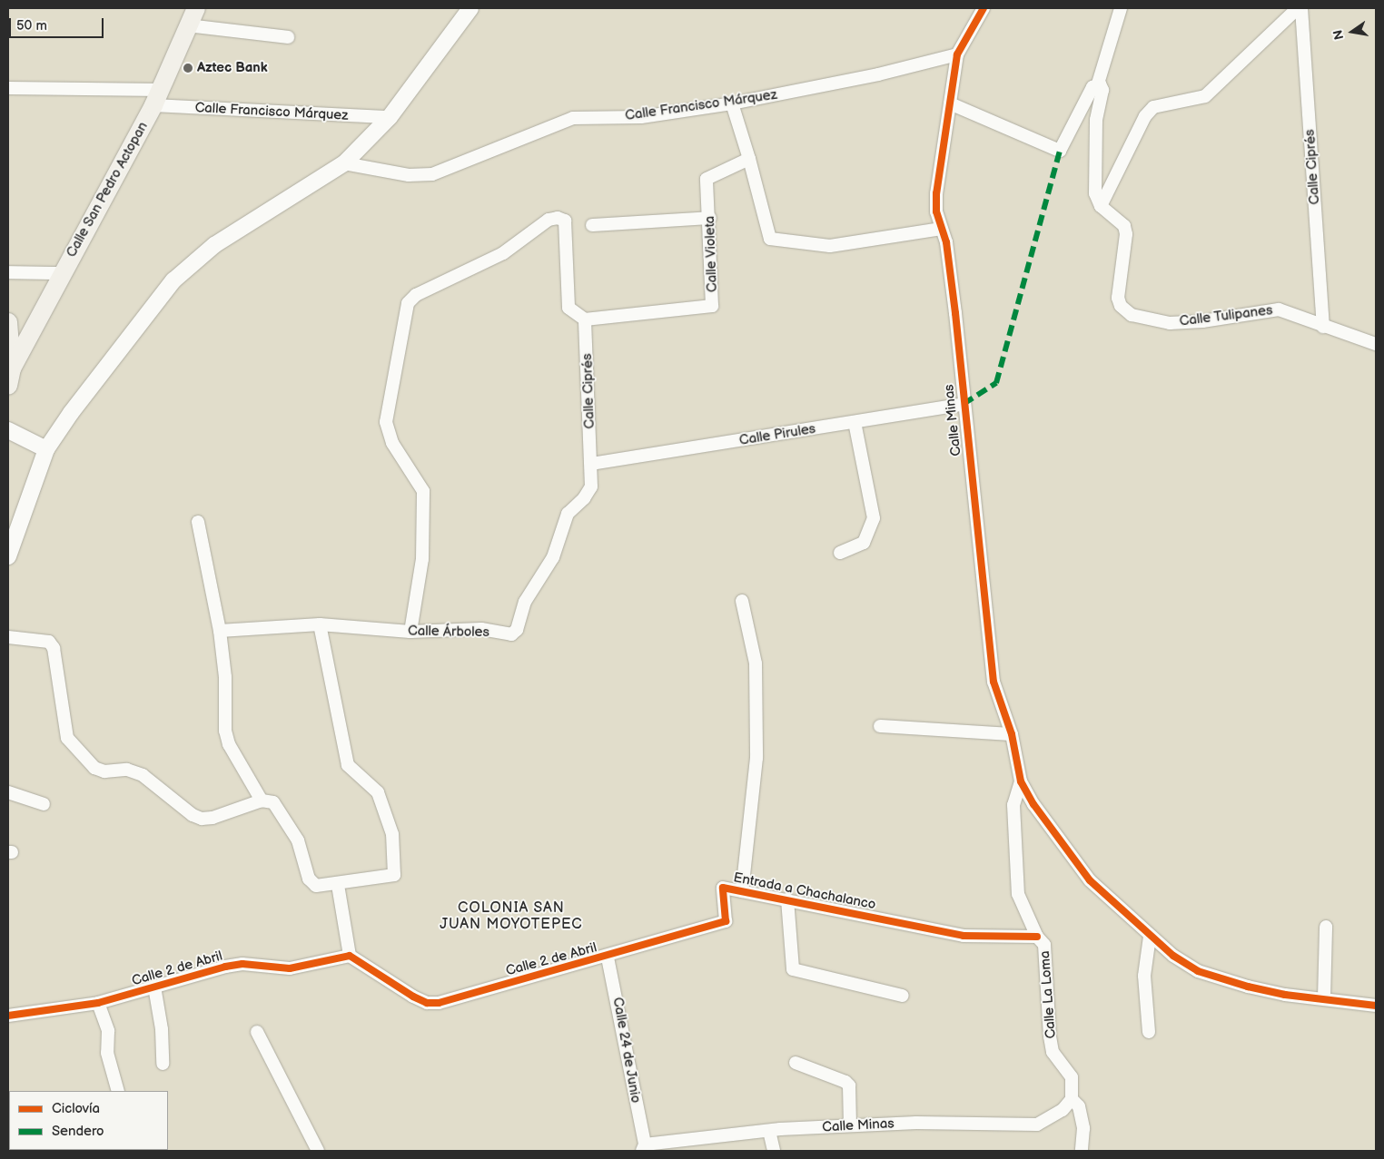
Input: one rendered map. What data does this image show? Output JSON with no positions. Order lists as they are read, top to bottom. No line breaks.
{"streets":{"main road":["Calle San Pedro Actopan"],"street":["Calle Francisco Márquez","Calle Ciprés","Calle Violeta","Calle Tulipanes","Calle Minas","Calle Pirules","Calle Árboles","Entrada a Chachalanco","Calle 2 de Abril","Calle La Loma","Calle 24 de Junio"]},"crossings":[["Calle Francisco Márquez","Calle San Pedro Actopan"],["Calle Francisco Márquez","Calle Minas"],["Calle Ciprés","Calle Violeta"],["Calle Ciprés","Calle Tulipanes"],["Calle Ciprés","Calle Pirules"],["Calle Ciprés","Calle Árboles"],["Calle Minas","Calle Pirules"],["Calle Minas","Calle La Loma"],["Calle Minas","Calle 24 de Junio"],["Calle Pirules","Calle Árboles"],["Entrada a Chachalanco","Calle 2 de Abril"],["Entrada a Chachalanco","Calle La Loma"],["Entrada a Chachalanco","Calle 24 de Junio"],["Calle 2 de Abril","Calle 24 de Junio"]],"districts":["COLONIA SAN JUAN MOYOTEPEC"],"places":["Aztec Bank"],"legend":["Ciclovía","Sendero"],"scale_bar":"50 m","north":"left"}
